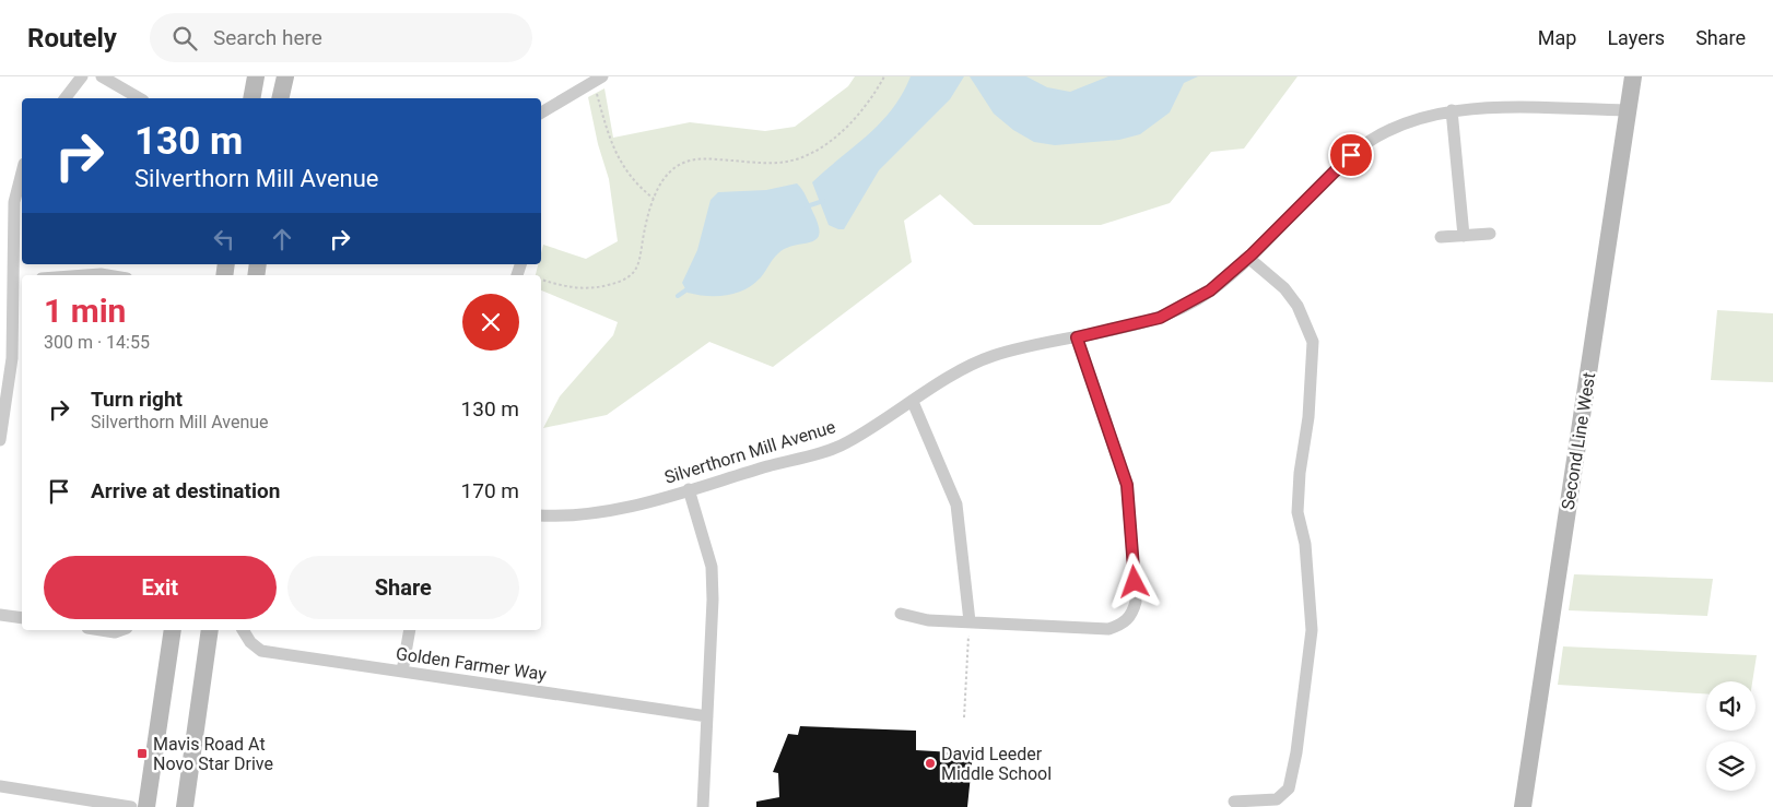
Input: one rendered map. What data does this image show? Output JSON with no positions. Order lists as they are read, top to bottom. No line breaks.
{"streets":{"street":["Second Line West","Silverthorn Mill Avenue","Golden Farmer Way"]},"crossings":[["Second Line West","Silverthorn Mill Avenue"]],"places":{"transit":["Mavis Road At Novo Star Drive"],"other":["David Leeder Middle School"]},"page":{"header":"Routely","search":"Search here","nav":["Map","Layers","Share"],"turn":["130 m","Silverthorn Mill Avenue"],"heading":["1 min","300 m · 14:55"],"list":[{"name":"Turn right","note":"Silverthorn Mill Avenue","value":"130 m"},{"name":"Arrive at destination","value":"170 m"}],"buttons":["Exit","Share"]}}
